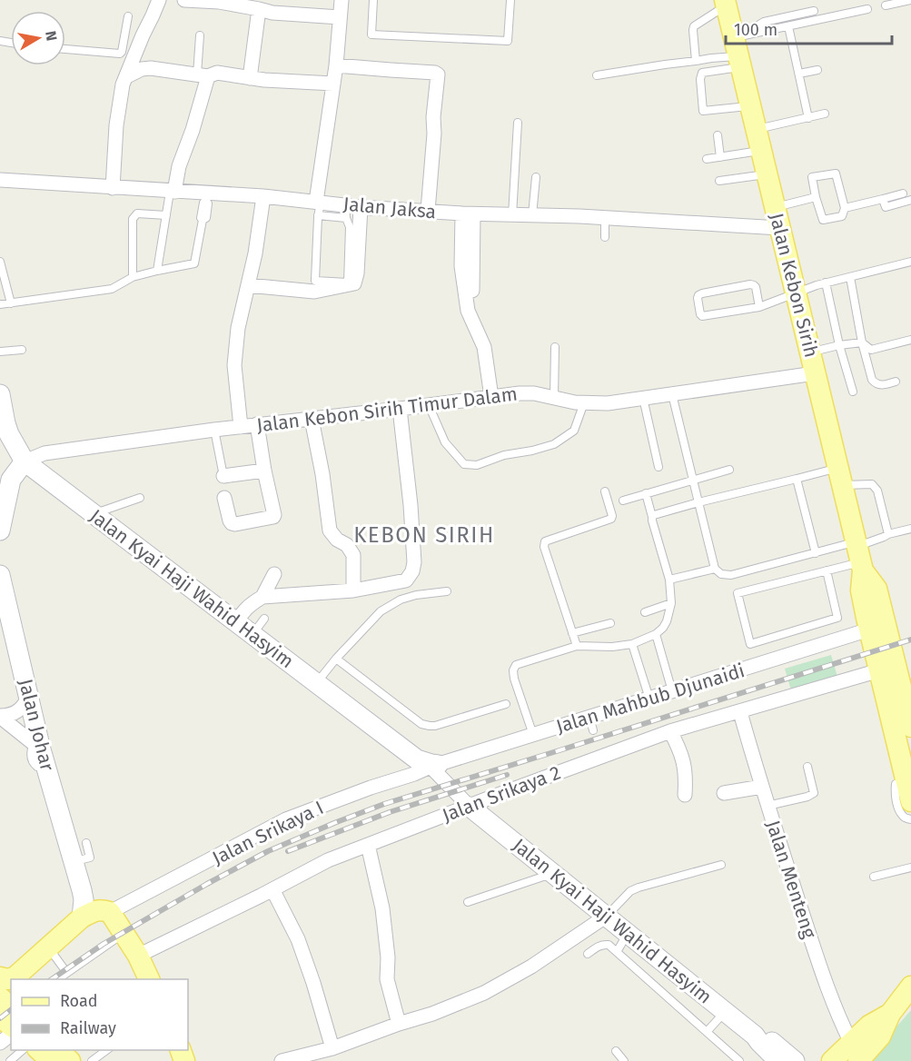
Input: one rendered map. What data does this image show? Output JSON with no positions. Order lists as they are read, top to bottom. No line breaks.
{"streets":{"main road":["Jalan Kebon Sirih"],"street":["Jalan Jaksa","Jalan Kebon Sirih Timur Dalam","Jalan Kyai Haji Wahid Hasyim","Jalan Mahbub Djunaidi","Jalan Johar","Jalan Srikaya 2","Jalan Srikaya I","Jalan Menteng"]},"crossings":[["Jalan Jaksa","Jalan Kebon Sirih"],["Jalan Kebon Sirih","Jalan Kebon Sirih Timur Dalam"],["Jalan Kebon Sirih","Jalan Mahbub Djunaidi"],["Jalan Kebon Sirih","Jalan Srikaya 2"],["Jalan Kebon Sirih Timur Dalam","Jalan Kyai Haji Wahid Hasyim"],["Jalan Kyai Haji Wahid Hasyim","Jalan Mahbub Djunaidi"],["Jalan Kyai Haji Wahid Hasyim","Jalan Srikaya 2"],["Jalan Kyai Haji Wahid Hasyim","Jalan Srikaya I"],["Jalan Mahbub Djunaidi","Jalan Srikaya I"],["Jalan Johar","Jalan Srikaya I"],["Jalan Srikaya 2","Jalan Menteng"]],"districts":["KEBON SIRIH"],"legend":["Road","Railway"],"scale_bar":"100 m","north":"right"}
